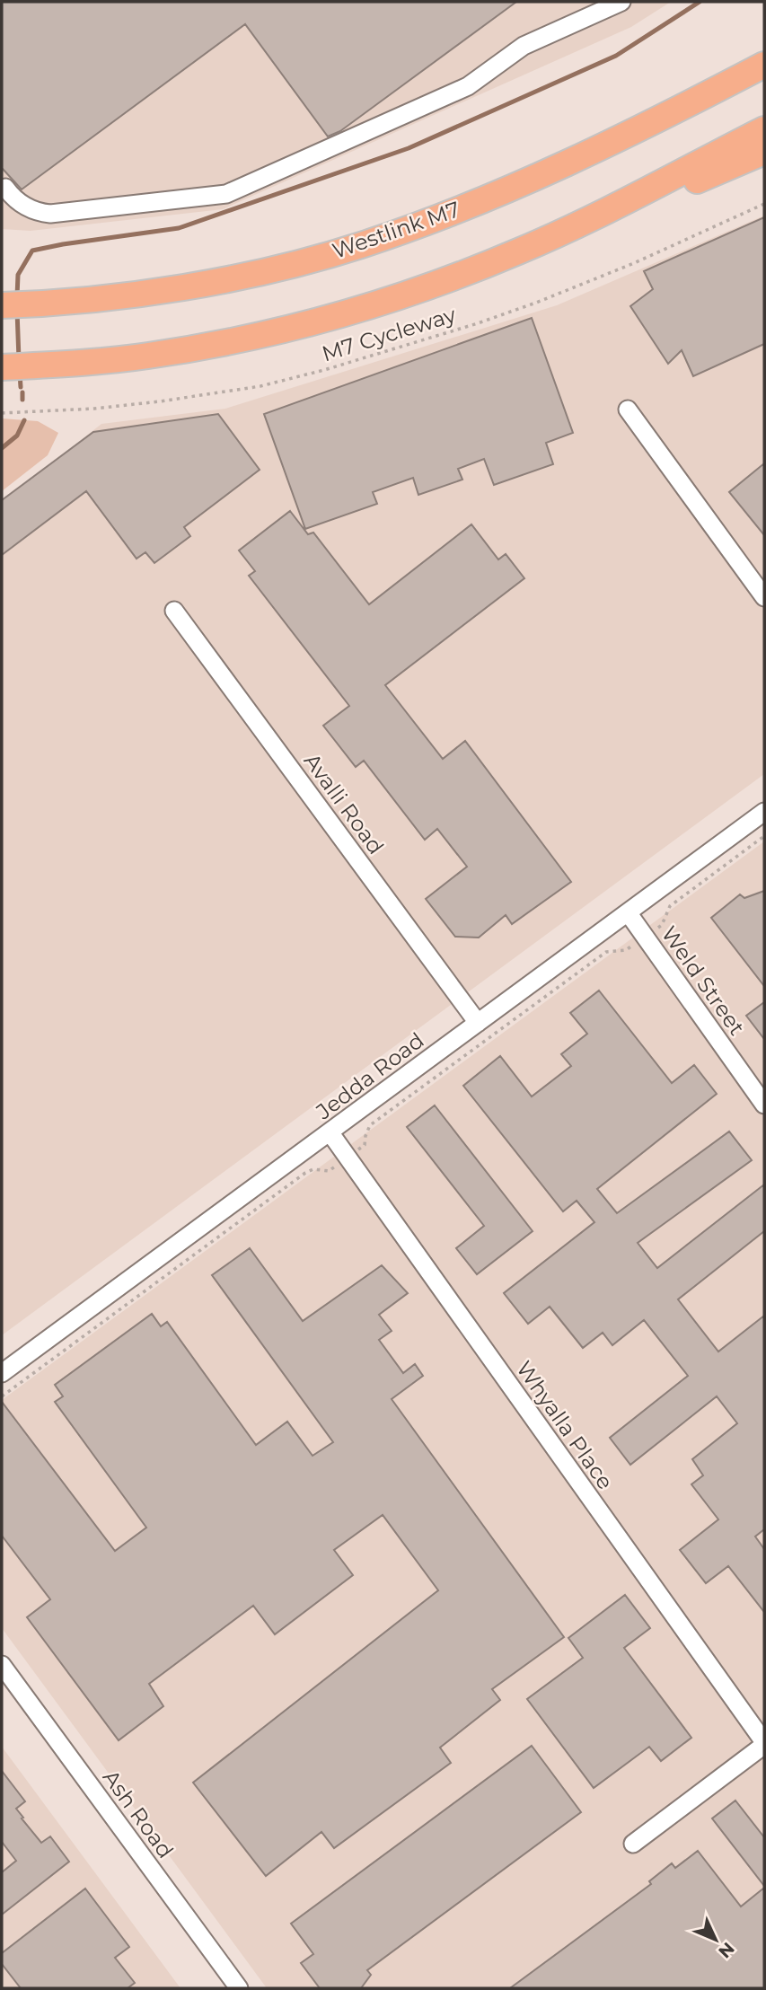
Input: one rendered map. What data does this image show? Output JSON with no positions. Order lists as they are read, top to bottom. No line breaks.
{"streets":{"highway":["Westlink M7"],"street":["Avalli Road","Weld Street","Jedda Road","Whyalla Place","Ash Road"],"path":["M7 Cycleway"]},"crossings":[["Avalli Road","Jedda Road"],["Weld Street","Jedda Road"],["Jedda Road","Whyalla Place"]],"north":"bottom right"}
